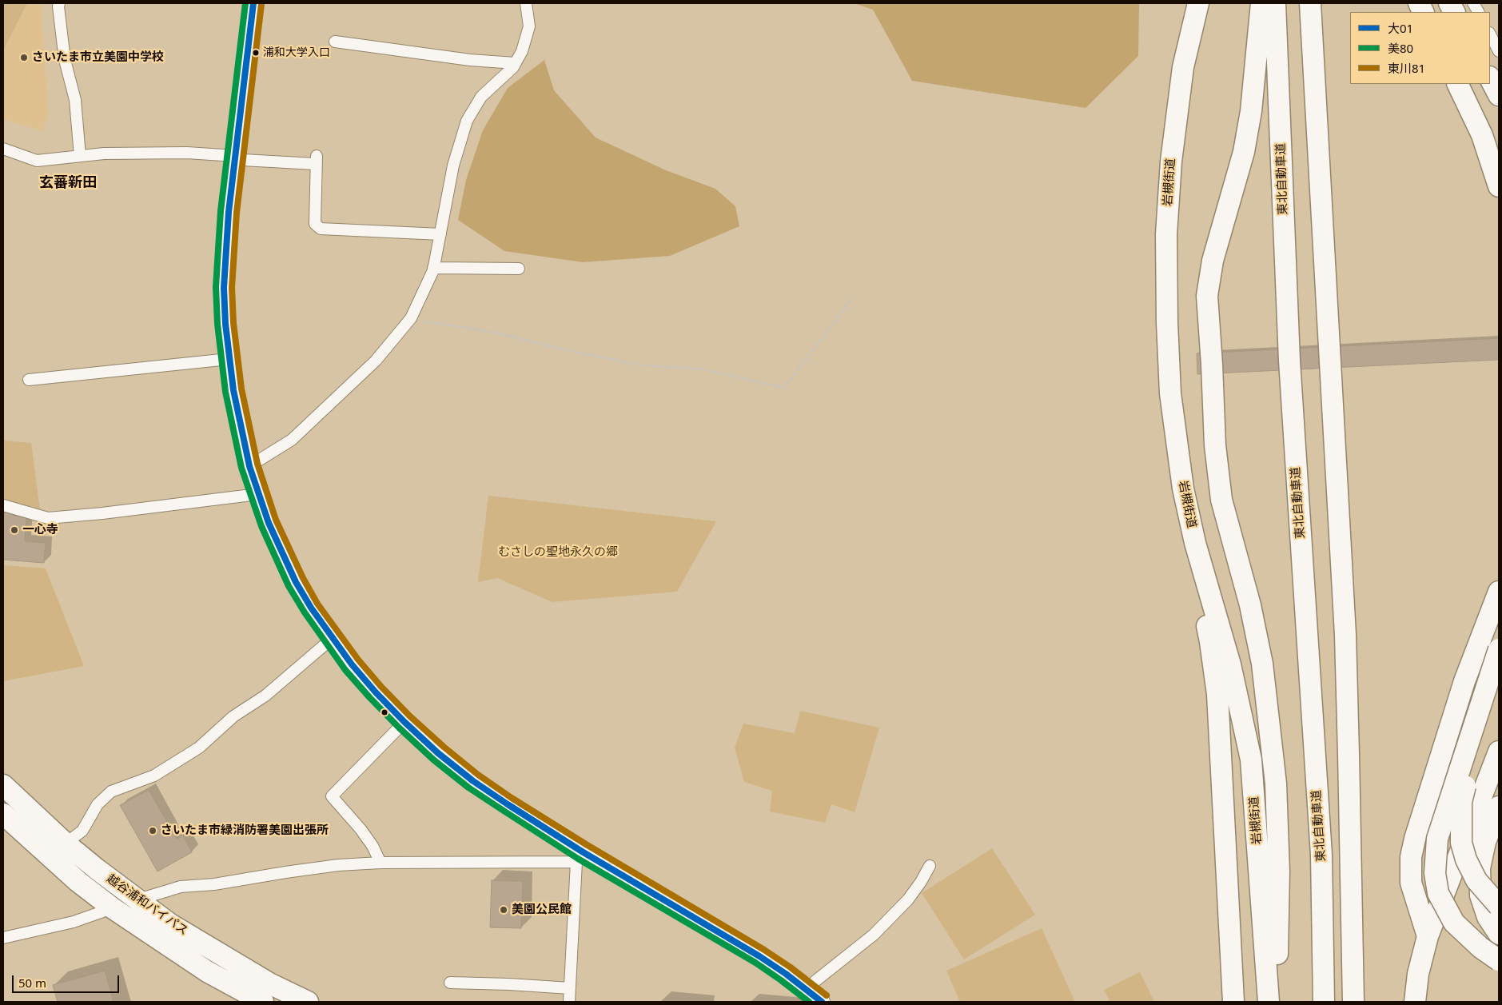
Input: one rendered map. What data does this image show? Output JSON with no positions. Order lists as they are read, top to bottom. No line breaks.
{"streets":{"highway":["東北自動車道","岩槻街道","越谷浦和バイパス"]},"districts":["玄蕃新田"],"parks":["むさしの聖地永久の郷"],"places":["浦和大学入口","さいたま市立美園中学校","一心寺","さいたま市緑消防署美園出張所","美園公民館"],"lines":["transit line 大01","transit line 美80","transit line 東川81"],"legend":["大01","美80","東川81"],"scale_bar":"50 m"}
